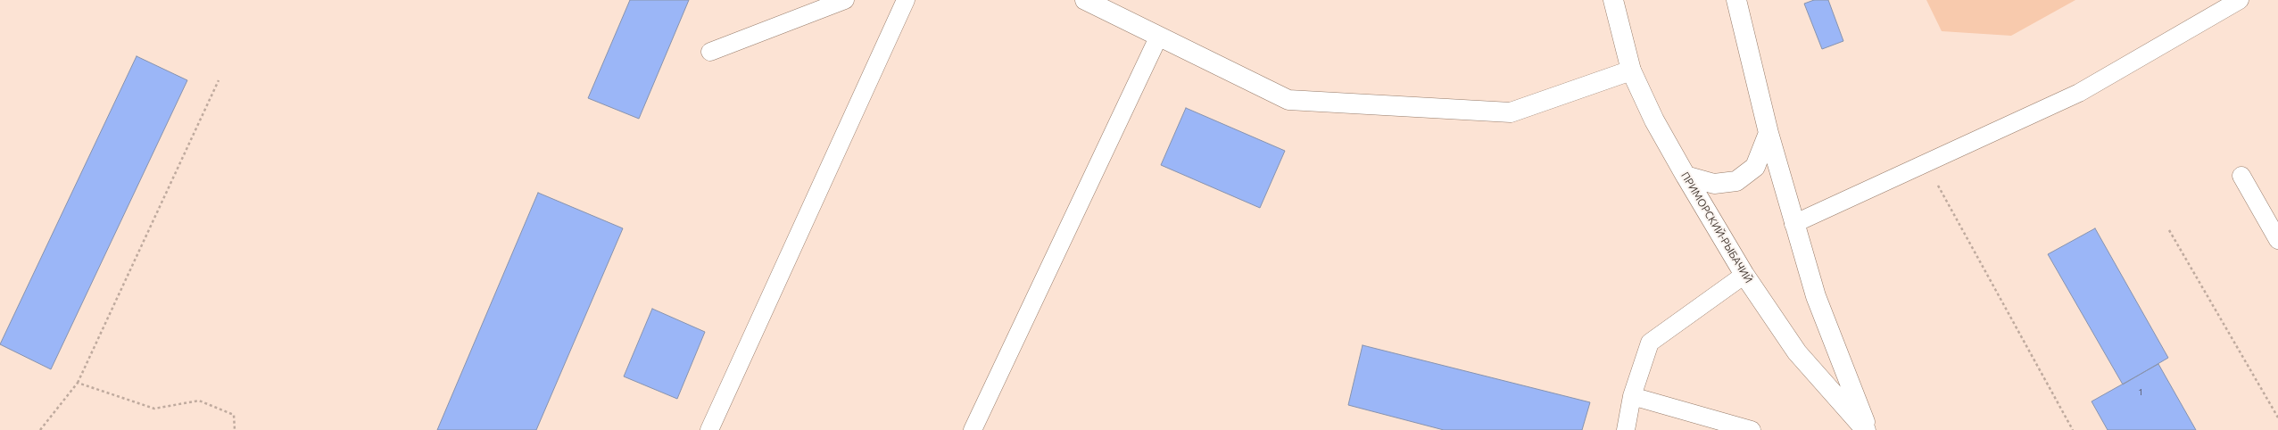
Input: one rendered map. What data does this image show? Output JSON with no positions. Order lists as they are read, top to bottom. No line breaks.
{"streets":{"main road":["ПРИМОРСКИЙ-РЫБАЧИЙ"]},"house_numbers":["1"]}
